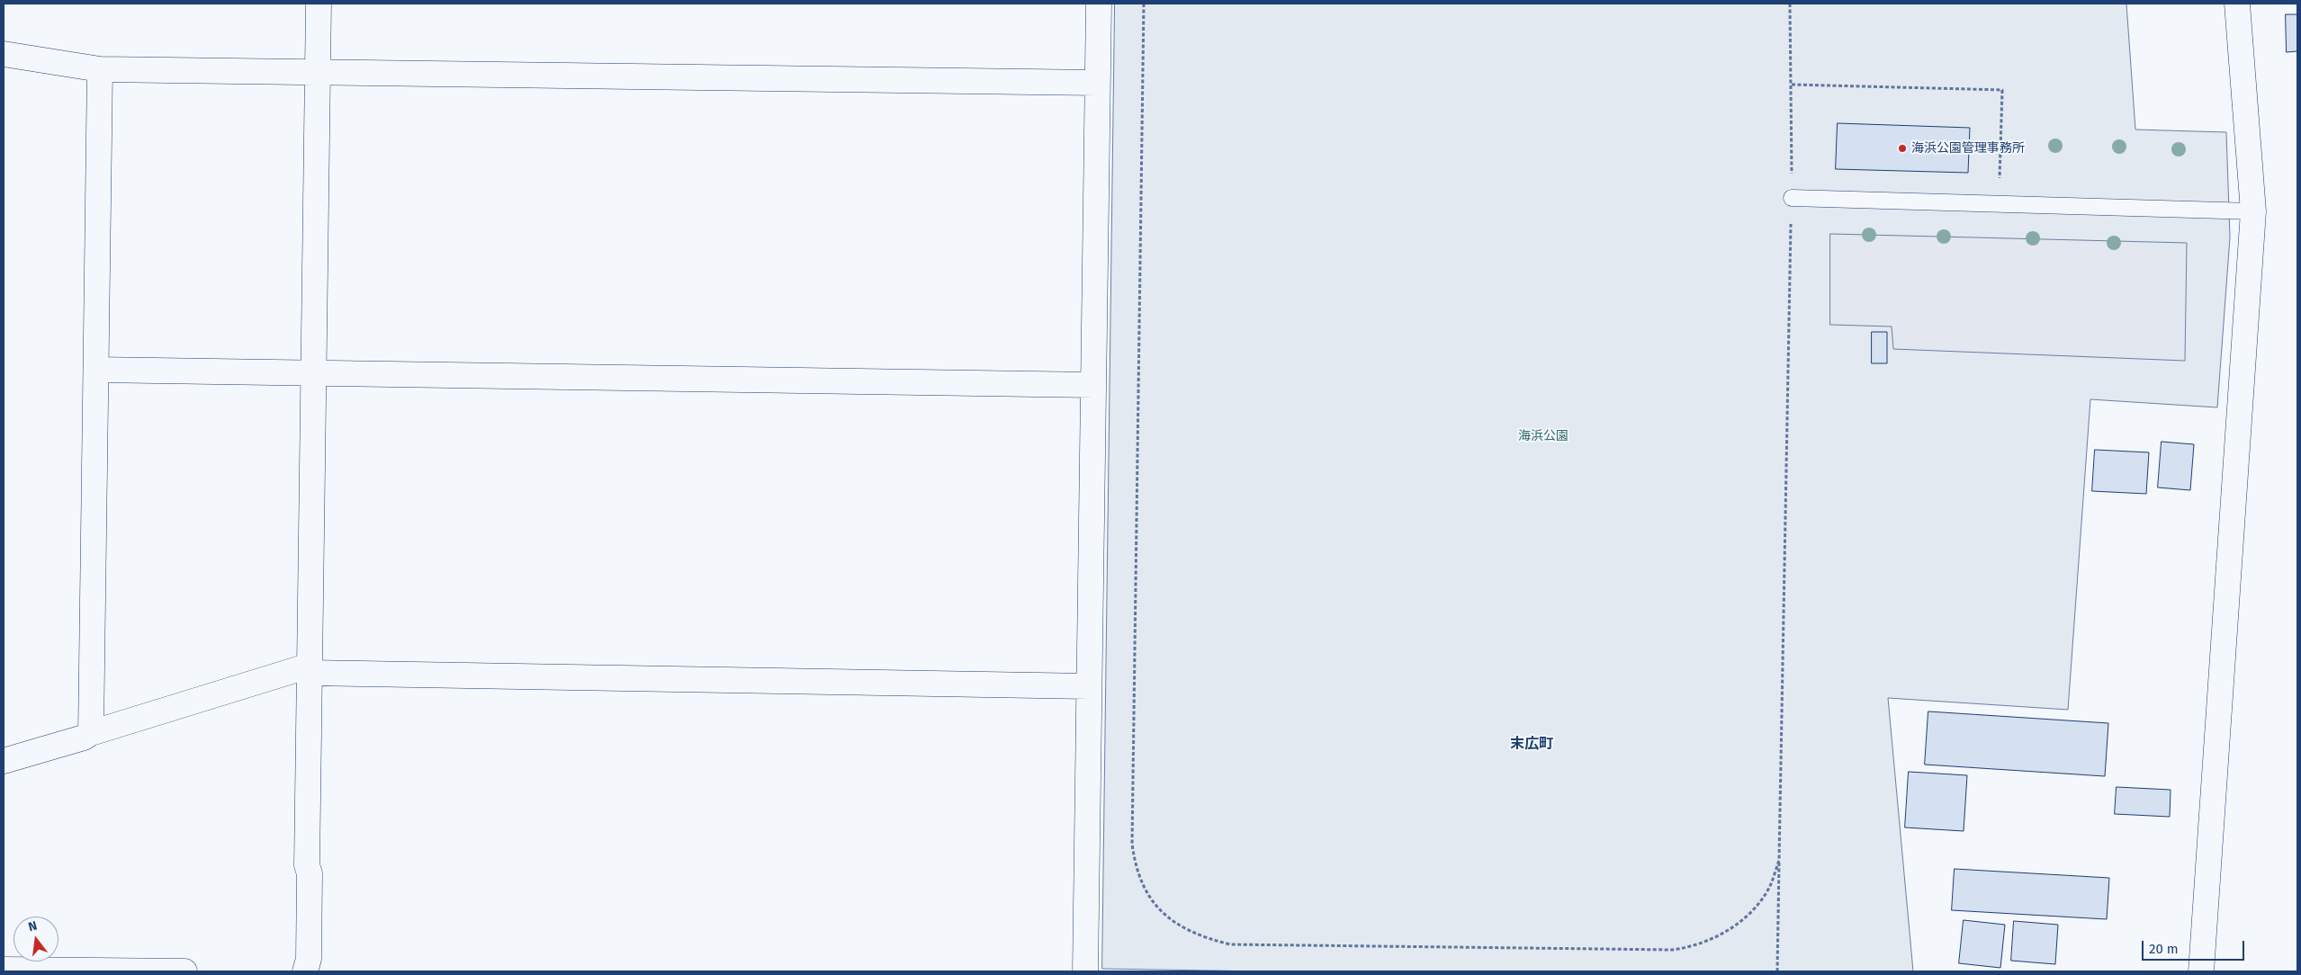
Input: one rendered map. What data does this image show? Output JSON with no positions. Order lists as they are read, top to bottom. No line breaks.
{"districts":["末広町"],"parks":["海浜公園"],"places":["海浜公園管理事務所"],"scale_bar":"20 m","north":"top"}
